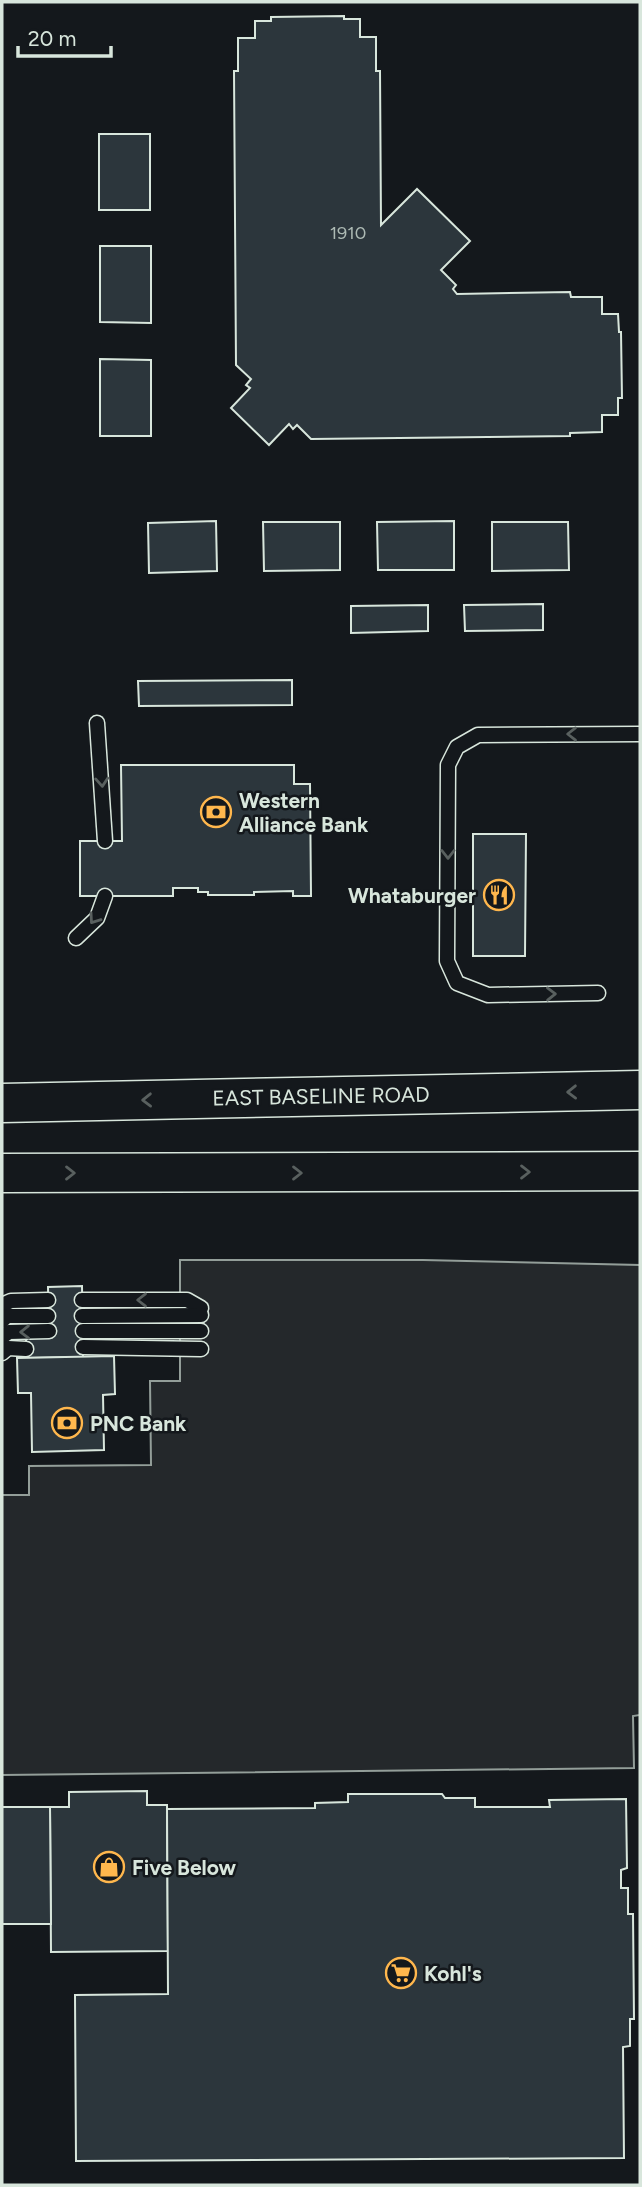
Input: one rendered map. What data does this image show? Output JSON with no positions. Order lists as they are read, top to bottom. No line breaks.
{"streets":{"main road":["EAST BASELINE ROAD"]},"places":{"bank":["Western Alliance Bank","PNC Bank"],"restaurant":["Whataburger"],"shop":["Five Below"],"supermarket":["Kohl's"]},"house_numbers":["1910"],"scale_bar":"20 m"}
